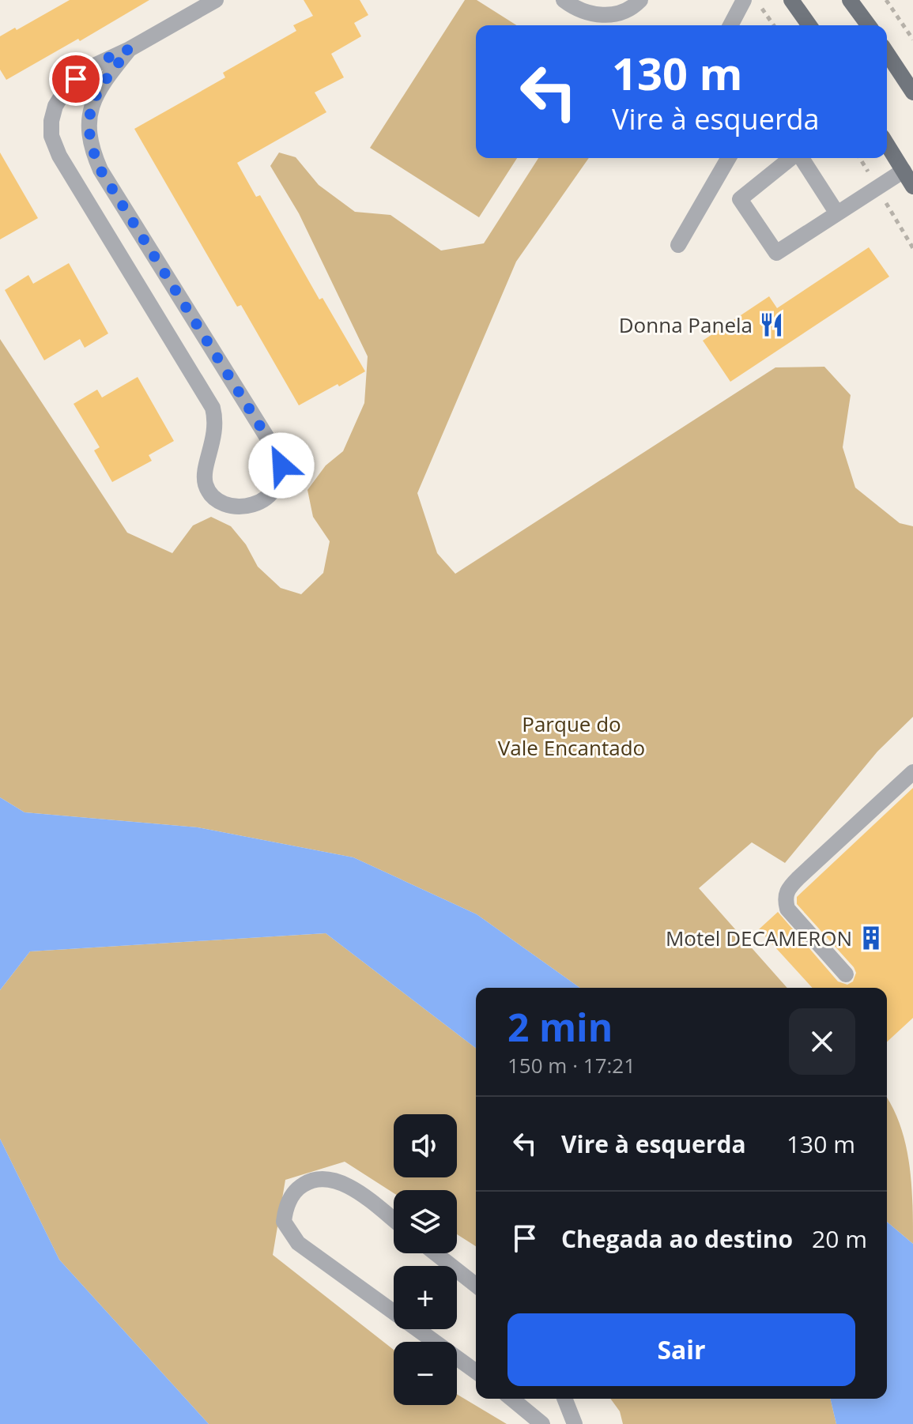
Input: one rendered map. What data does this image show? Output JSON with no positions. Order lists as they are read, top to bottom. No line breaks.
{"parks":["Parque do Vale Encantado"],"places":{"restaurant":["Donna Panela"],"building":["Motel DECAMERON"]},"page":{"turn":["130 m","Vire à esquerda"],"heading":["2 min","150 m · 17:21"],"list":[{"name":"Vire à esquerda","value":"130 m"},{"name":"Chegada ao destino","value":"20 m"}],"map_buttons":["+","−"],"buttons":"Sair"}}
